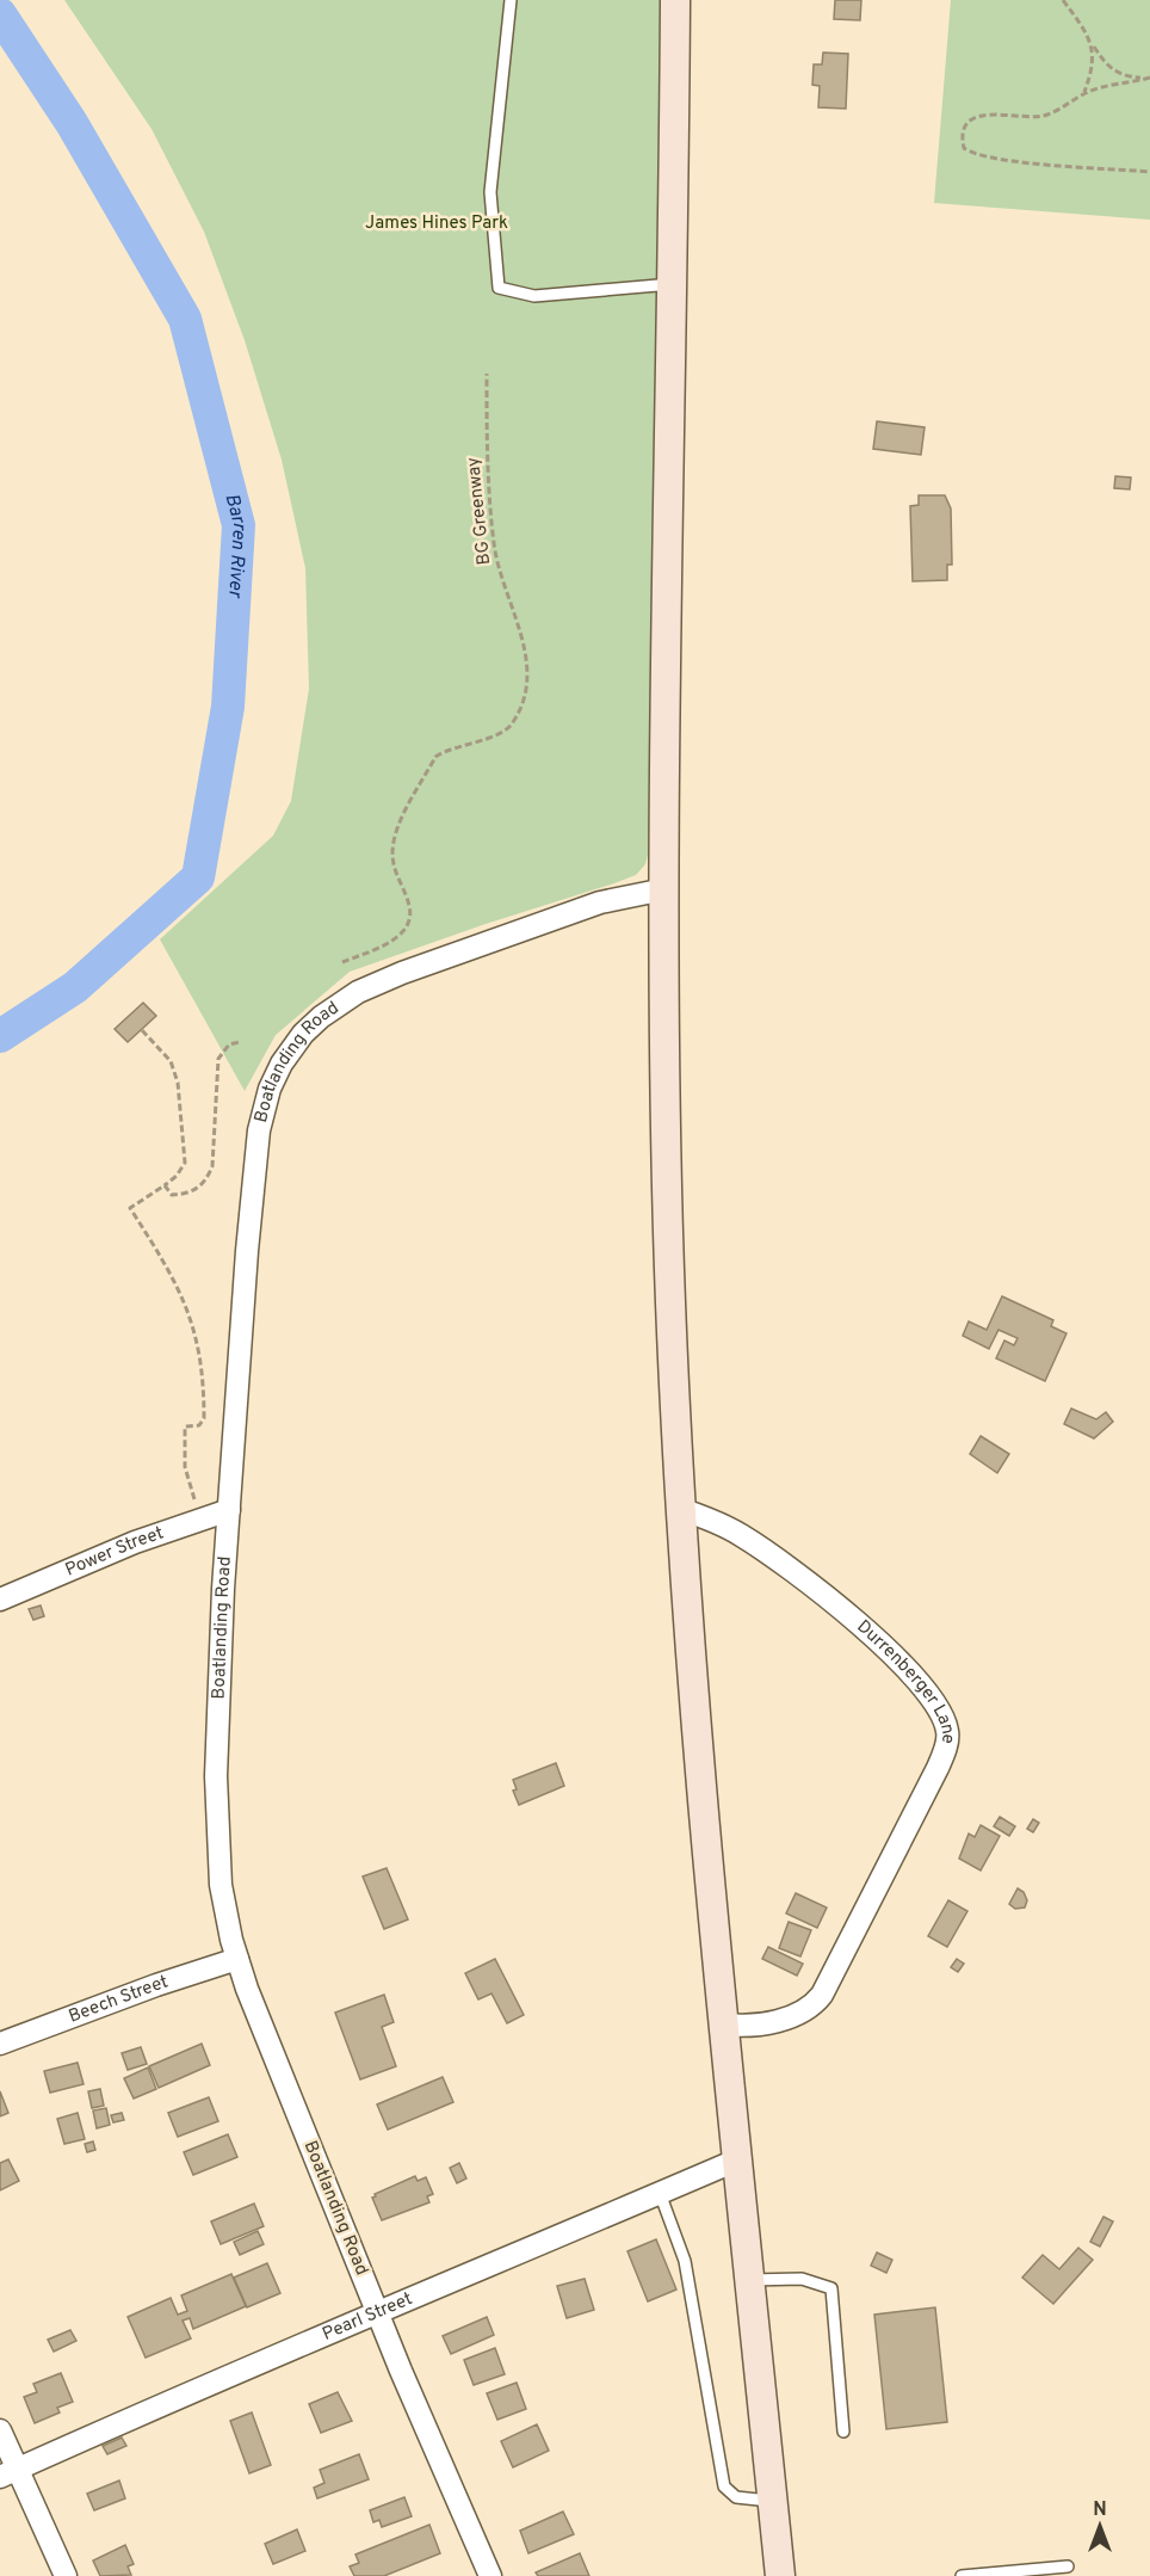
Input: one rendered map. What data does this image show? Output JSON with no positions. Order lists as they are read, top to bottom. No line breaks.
{"streets":{"street":["Boatlanding Road","Power Street","Durrenberger Lane","Beech Street","Pearl Street"],"path":["BG Greenway"]},"crossings":[["Boatlanding Road","Power Street"],["Boatlanding Road","Beech Street"],["Boatlanding Road","Pearl Street"]],"water":["Barren River"],"parks":["James Hines Park"],"north":"top"}
